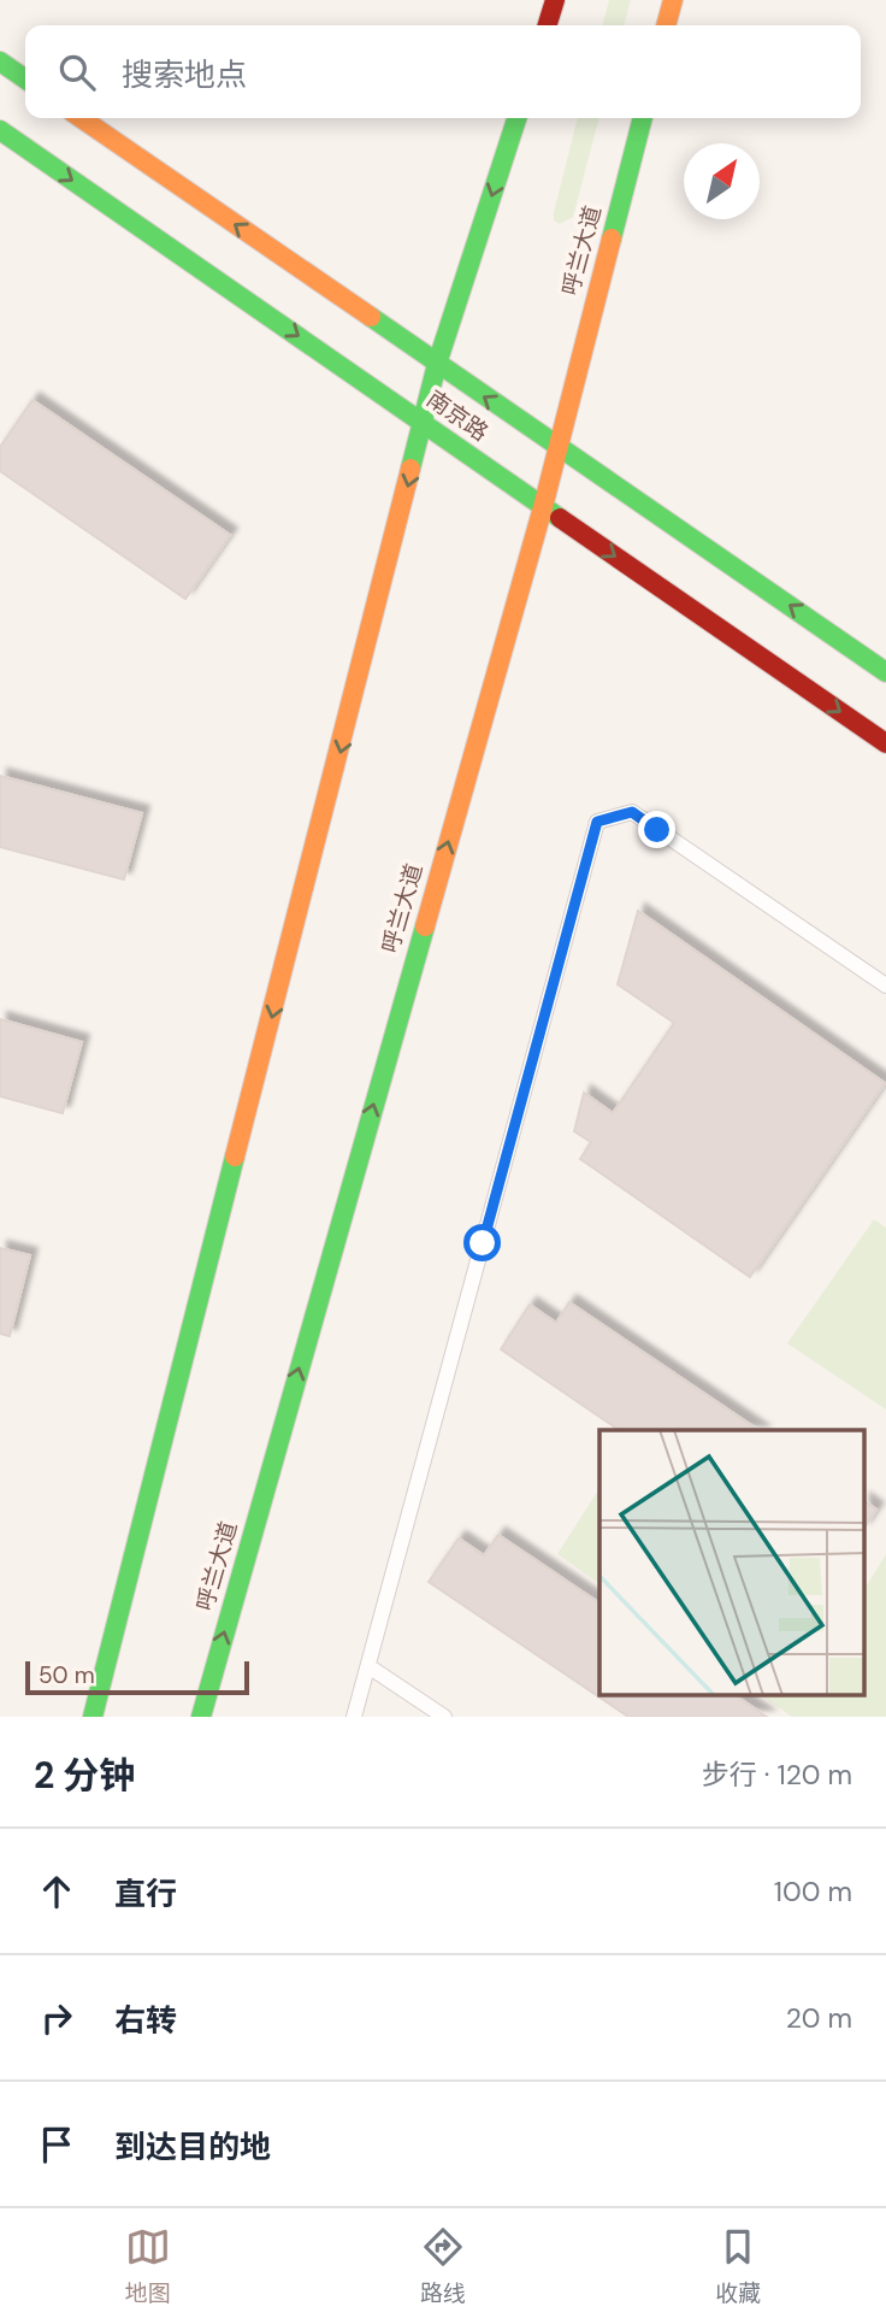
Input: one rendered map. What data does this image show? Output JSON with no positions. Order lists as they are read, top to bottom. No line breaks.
{"streets":{"main road":["呼兰大道","南京路"]},"crossings":[["呼兰大道","南京路"]],"scale_bar":"50 m","north":"top right","page":{"search":"搜索地点","scale":"50 m","heading":["2 分钟","步行 · 120 m"],"list":[["直行","100 m"],["右转","20 m"],"到达目的地"],"nav":["地图","路线","收藏"]}}
